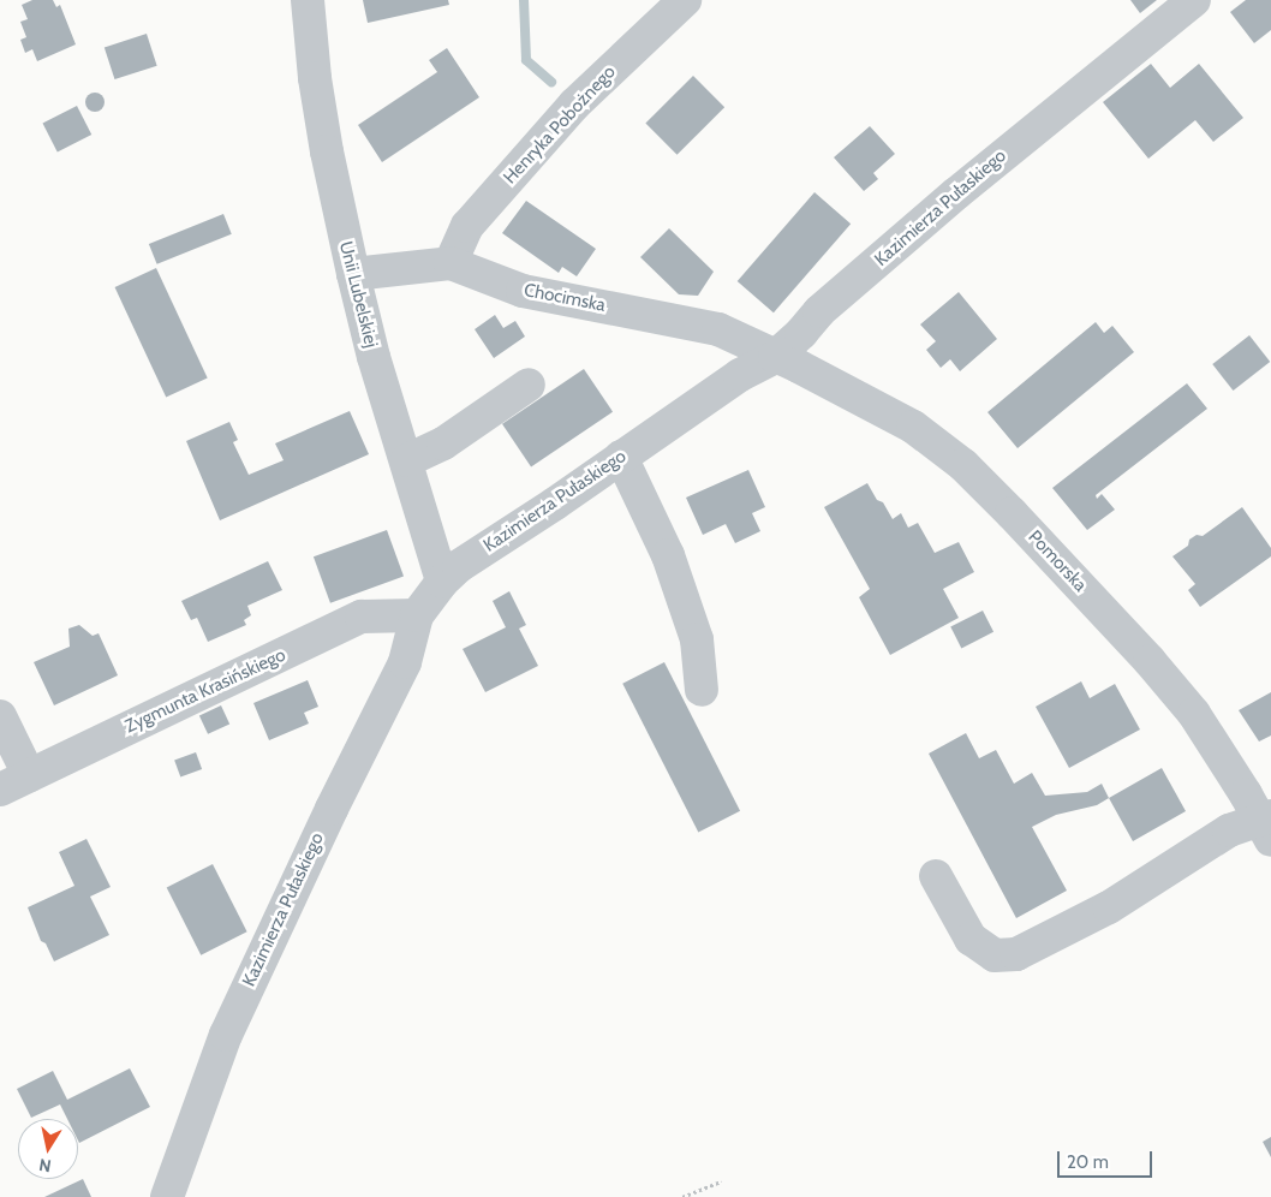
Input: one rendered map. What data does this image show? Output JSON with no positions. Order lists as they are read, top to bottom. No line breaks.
{"streets":{"street":["Henryka Pobożnego","Kazimierza Pułaskiego","Unii Lubelskiej","Chocimska","Pomorska","Zygmunta Krasińskiego"]},"crossings":[["Henryka Pobożnego","Chocimska"],["Kazimierza Pułaskiego","Unii Lubelskiej"],["Kazimierza Pułaskiego","Chocimska"],["Kazimierza Pułaskiego","Pomorska"],["Kazimierza Pułaskiego","Zygmunta Krasińskiego"],["Unii Lubelskiej","Chocimska"],["Chocimska","Pomorska"]],"scale_bar":"20 m","north":"bottom"}
